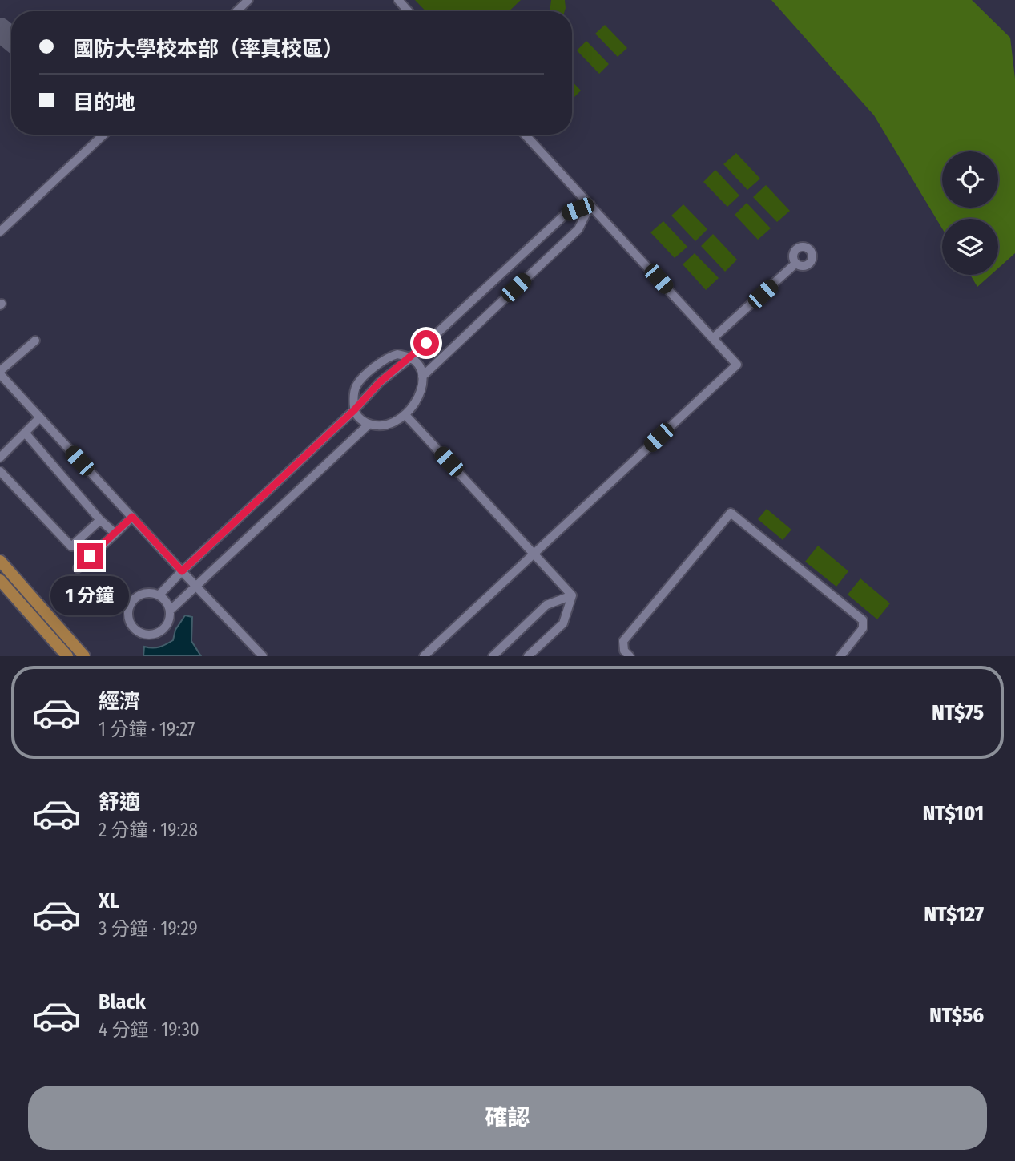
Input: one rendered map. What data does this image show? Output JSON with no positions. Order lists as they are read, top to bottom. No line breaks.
{"page":{"banner":["國防大學校本部（率真校區）","目的地"],"bubble":"1 分鐘","list":[{"name":"經濟","note":"1 分鐘 · 19:27","value":"NT$75"},{"name":"舒適","note":"2 分鐘 · 19:28","value":"NT$101"},{"name":"XL","note":"3 分鐘 · 19:29","value":"NT$127"},{"name":"Black","note":"4 分鐘 · 19:30","value":"NT$56"}],"buttons":"確認"}}
